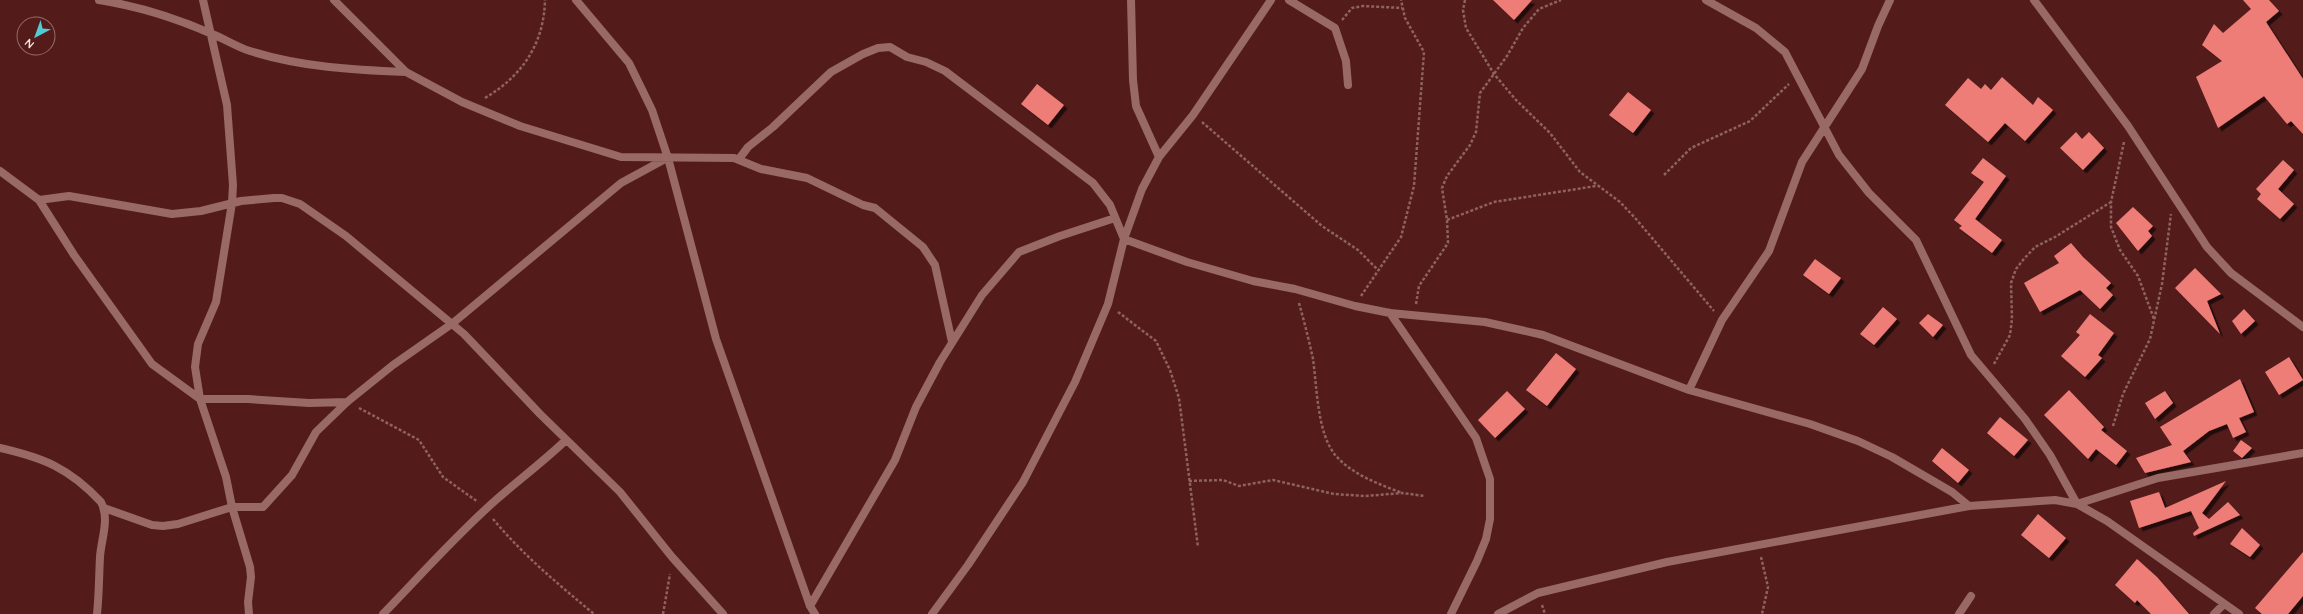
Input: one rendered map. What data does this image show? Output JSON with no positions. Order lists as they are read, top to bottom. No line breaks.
{"north":"bottom left"}
